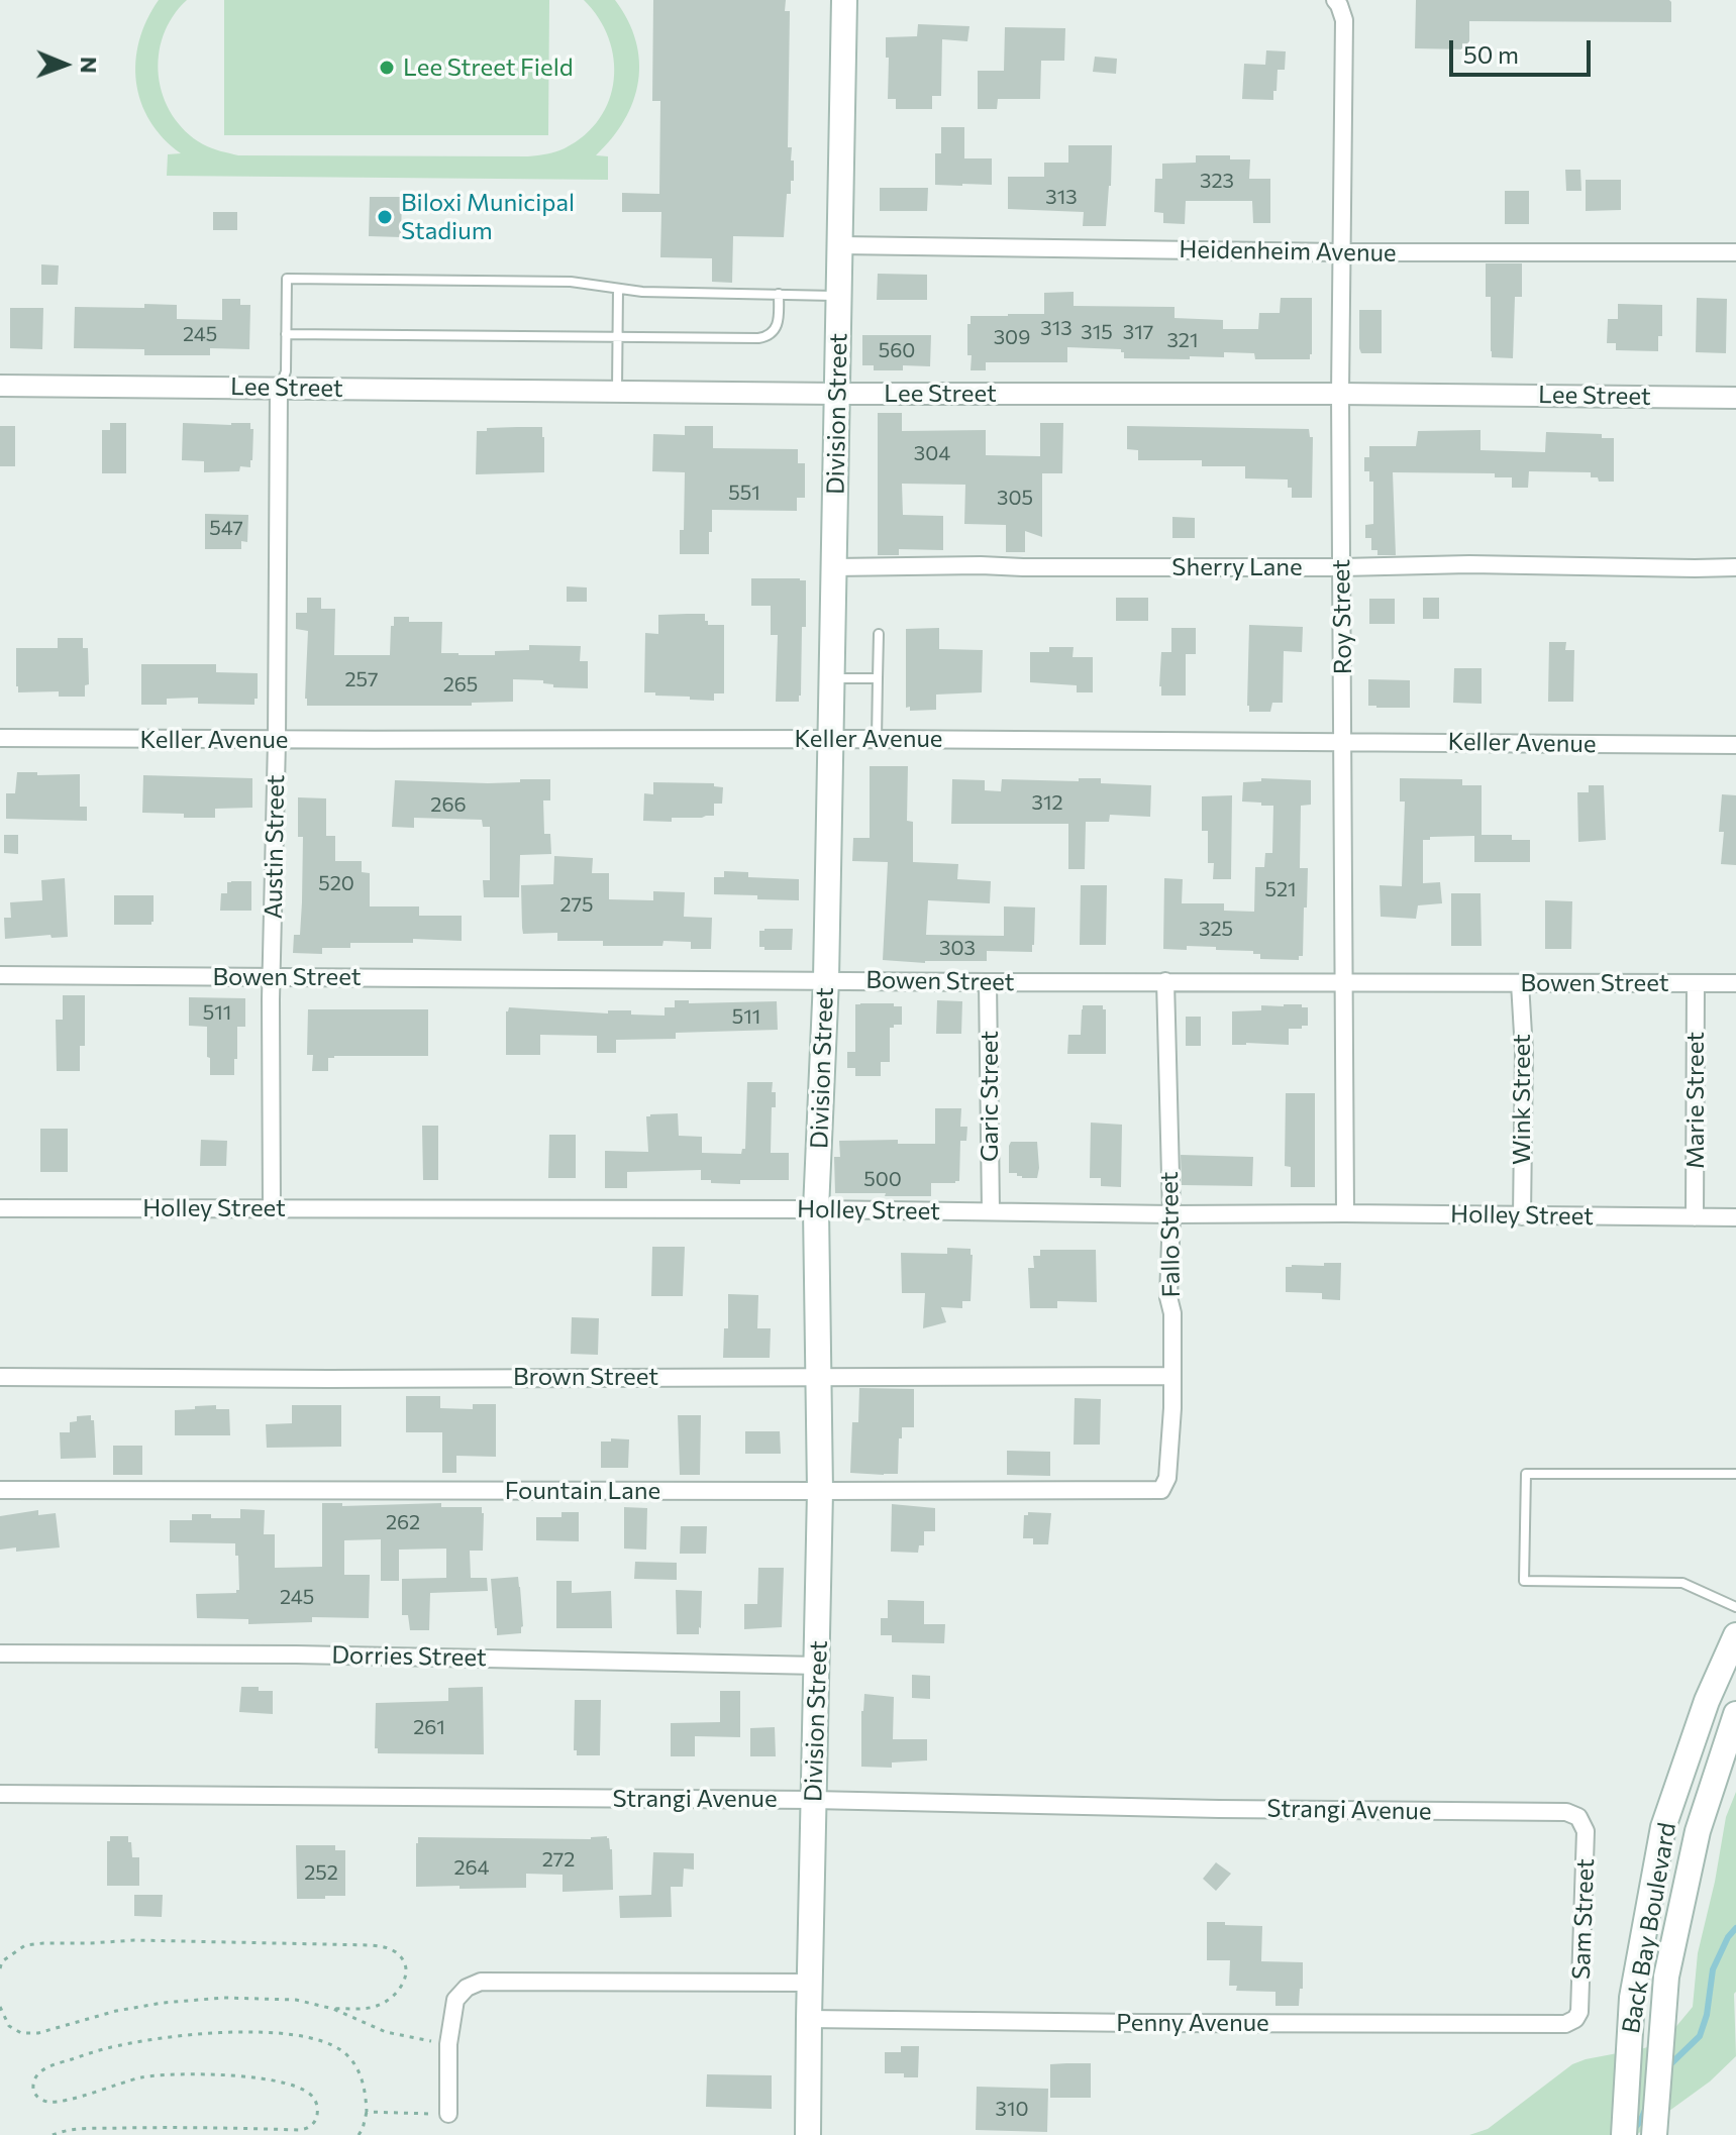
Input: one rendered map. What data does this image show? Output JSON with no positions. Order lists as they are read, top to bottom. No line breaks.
{"streets":{"main road":["Division Street","Back Bay Boulevard"],"street":["Heidenheim Avenue","Lee Street","Sherry Lane","Roy Street","Keller Avenue","Austin Street","Bowen Street","Garic Street","Wink Street","Marie Street","Holley Street","Fallo Street","Brown Street","Fountain Lane","Dorries Street","Strangi Avenue","Sam Street","Penny Avenue"]},"crossings":[["Heidenheim Avenue","Division Street"],["Heidenheim Avenue","Roy Street"],["Lee Street","Division Street"],["Lee Street","Roy Street"],["Lee Street","Austin Street"],["Division Street","Sherry Lane"],["Division Street","Keller Avenue"],["Division Street","Bowen Street"],["Division Street","Holley Street"],["Division Street","Brown Street"],["Division Street","Fountain Lane"],["Division Street","Dorries Street"],["Division Street","Strangi Avenue"],["Division Street","Penny Avenue"],["Sherry Lane","Roy Street"],["Roy Street","Keller Avenue"],["Roy Street","Bowen Street"],["Roy Street","Holley Street"],["Keller Avenue","Austin Street"],["Austin Street","Bowen Street"],["Austin Street","Holley Street"],["Bowen Street","Garic Street"],["Bowen Street","Wink Street"],["Bowen Street","Marie Street"],["Bowen Street","Fallo Street"],["Garic Street","Holley Street"],["Wink Street","Holley Street"],["Marie Street","Holley Street"],["Holley Street","Fallo Street"],["Fallo Street","Brown Street"],["Fallo Street","Fountain Lane"],["Strangi Avenue","Sam Street"],["Sam Street","Penny Avenue"]],"places":["Lee Street Field","Biloxi Municipal Stadium"],"house_numbers":["323","313","313","315","317","245","309","321","560","304","551","305","547","257","265","312","266","520","521","275","325","303","511","511","500","262","245","261","272","264","252","310"],"scale_bar":"50 m","north":"right"}
